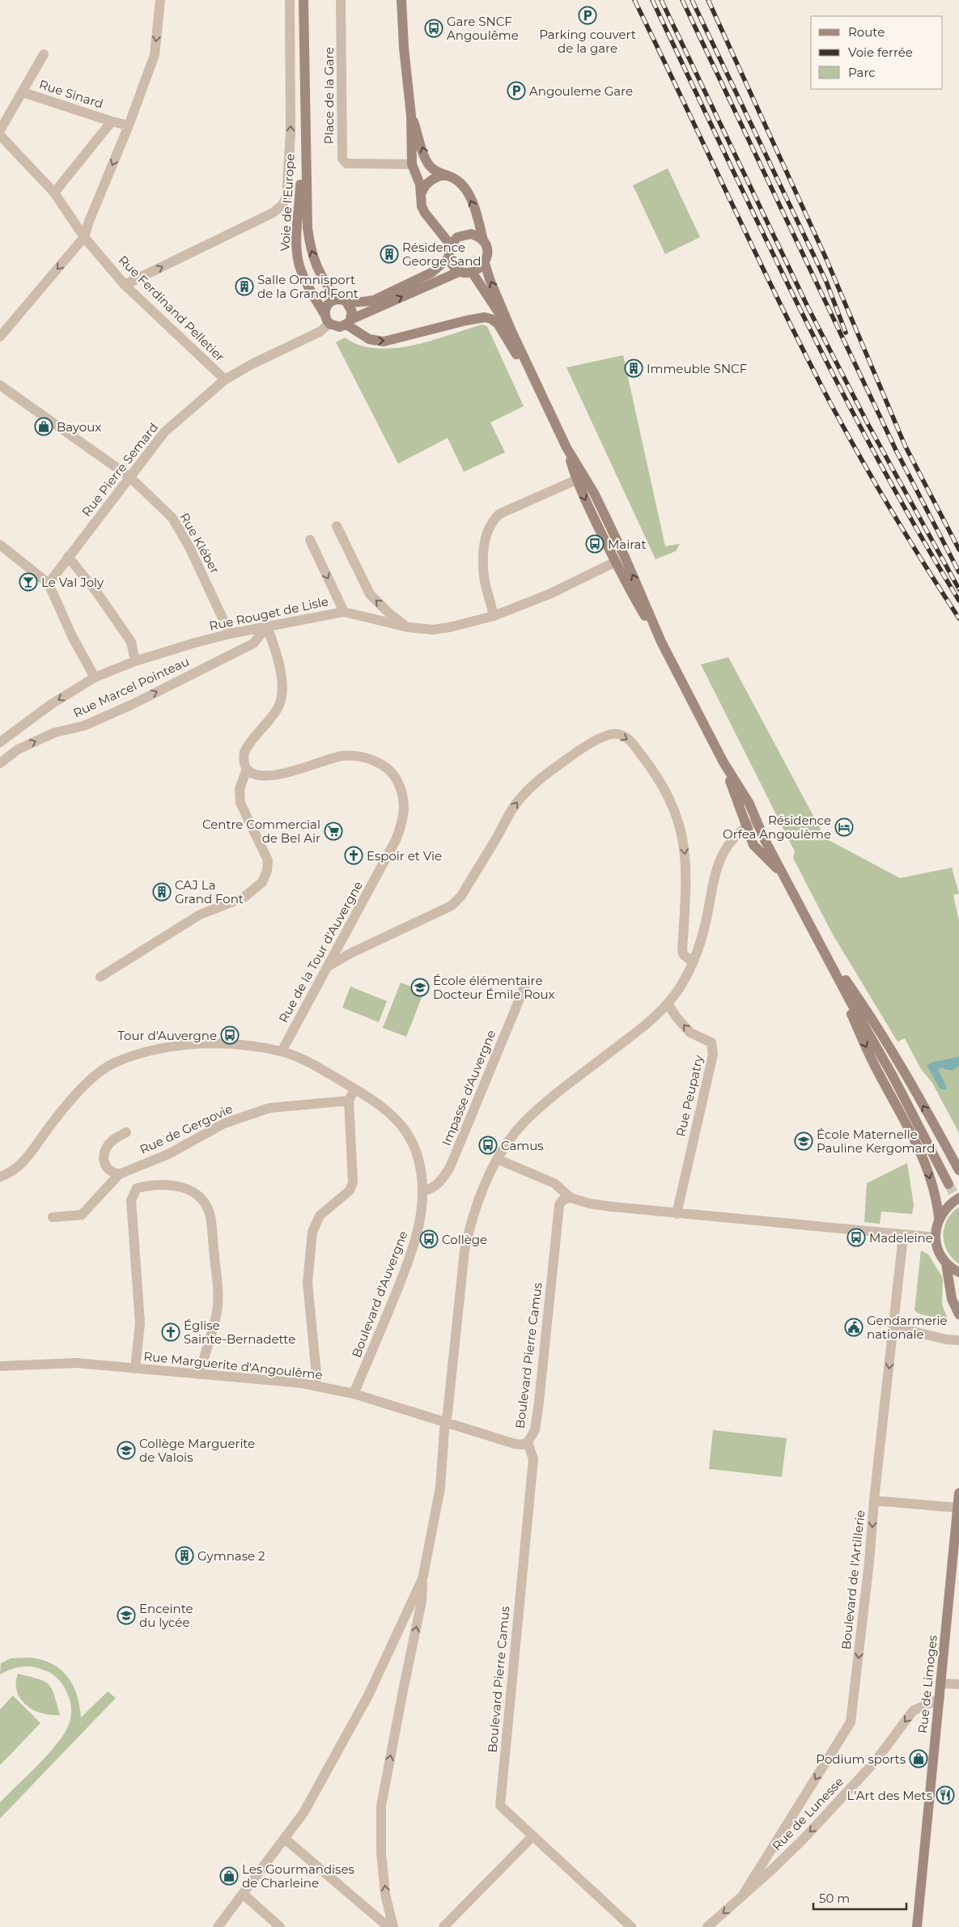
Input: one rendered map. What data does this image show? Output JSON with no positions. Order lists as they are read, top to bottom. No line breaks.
{"streets":{"main road":["Voie de l'Europe","Rue de Limoges"],"street":["Rue Sinard","Place de la Gare","Rue Ferdinand Pelletier","Rue Pierre Semard","Rue Kléber","Rue Rouget de Lisle","Rue Marcel Pointeau","Rue de la Tour d'Auvergne","Impasse d'Auvergne","Rue Peupatry","Rue de Gergovie","Boulevard d'Auvergne","Boulevard Pierre Camus","Rue Marguerite d'Angoulême","Boulevard de l'Artillerie","Rue de Lunesse"]},"crossings":[["Voie de l'Europe","Rue Pierre Semard"],["Rue Ferdinand Pelletier","Rue Pierre Semard"],["Rue Pierre Semard","Rue Kléber"],["Rue Kléber","Rue Rouget de Lisle"],["Rue Rouget de Lisle","Rue Marcel Pointeau"],["Rue de la Tour d'Auvergne","Boulevard d'Auvergne"],["Impasse d'Auvergne","Boulevard d'Auvergne"],["Boulevard d'Auvergne","Rue Marguerite d'Angoulême"],["Boulevard Pierre Camus","Rue Marguerite d'Angoulême"],["Boulevard de l'Artillerie","Rue de Lunesse"],["Rue de Limoges","Rue de Lunesse"]],"one_way":["Rue Marcel Pointeau","Rue Peupatry","Boulevard de l'Artillerie","Rue de Lunesse"],"places":{"parking":["Parking couvert de la gare","Angouleme Gare"],"bus stop":["Gare SNCF Angoulême","Mairat","Tour d'Auvergne","Camus","Madeleine","Collège"],"building":["Résidence George Sand","Salle Omnisport de la Grand Font","Immeuble SNCF","CAJ La Grand Font","Gymnase 2"],"shop":["Bayoux","Podium sports","Les Gourmandises de Charleine"],"bar":["Le Val Joly"],"hotel":["Résidence Orfea Angoulème"],"supermarket":["Centre Commercial de Bel Air"],"church":["Espoir et Vie","Église Sainte-Bernadette"],"school or university":["École élémentaire Docteur Émile Roux","École Maternelle Pauline Kergomard","Collège Marguerite de Valois","Enceinte du lycée"],"public building":["Gendarmerie nationale"],"restaurant":["L'Art des Mets"]},"legend":["Route","Voie ferrée","Parc"],"scale_bar":"50 m"}
